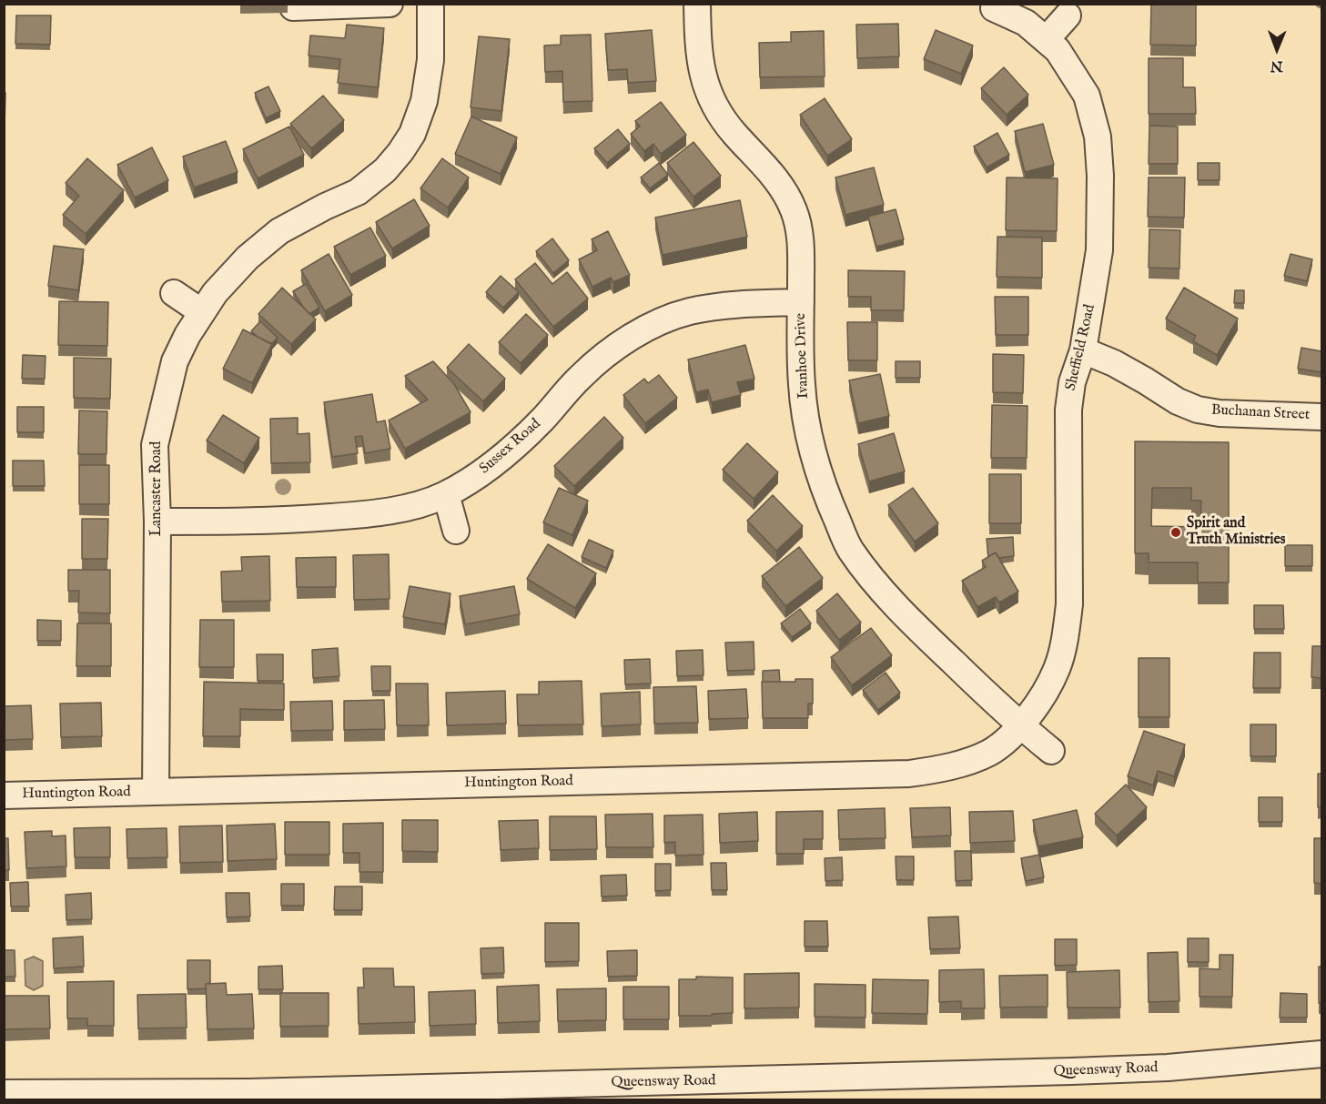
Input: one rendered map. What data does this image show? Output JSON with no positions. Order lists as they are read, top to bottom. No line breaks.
{"streets":{"street":["Sheffield Road","Ivanhoe Drive","Buchanan Street","Sussex Road","Lancaster Road","Huntington Road","Queensway Road"]},"crossings":[["Sheffield Road","Ivanhoe Drive"],["Sheffield Road","Buchanan Street"],["Sheffield Road","Huntington Road"],["Ivanhoe Drive","Sussex Road"],["Ivanhoe Drive","Huntington Road"],["Sussex Road","Lancaster Road"],["Lancaster Road","Huntington Road"]],"places":["Spirit and Truth Ministries"],"north":"bottom"}
